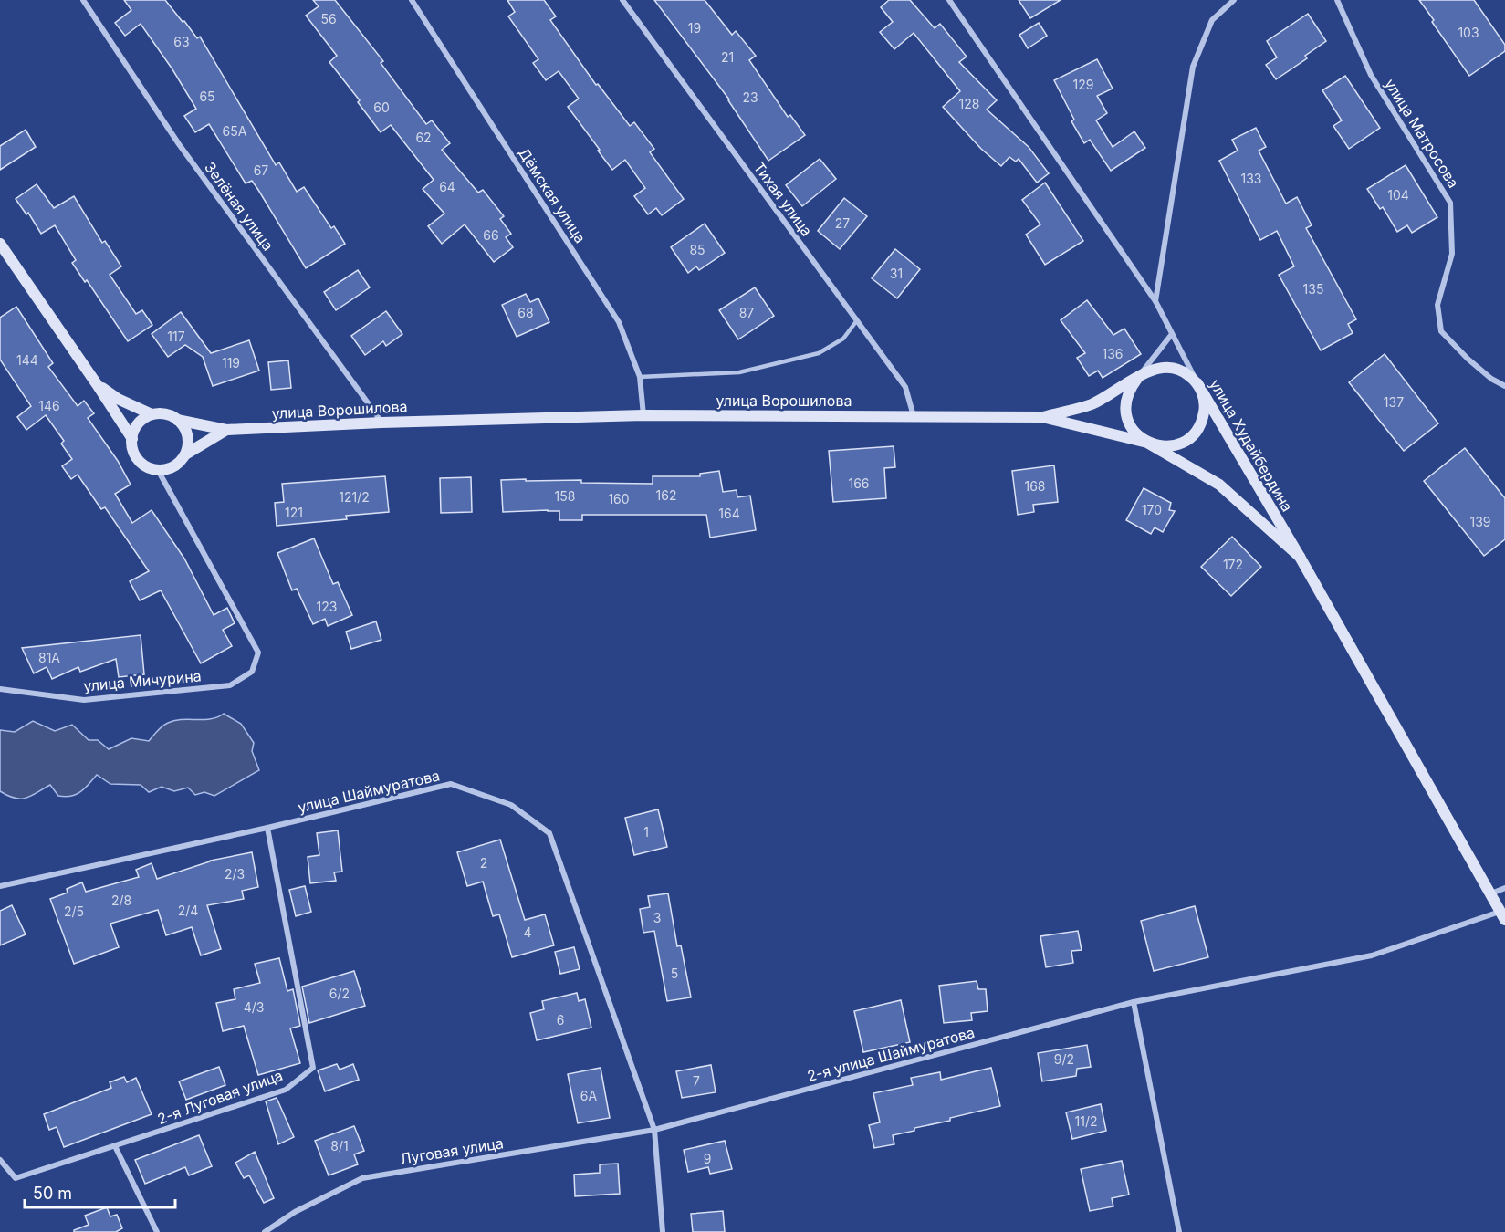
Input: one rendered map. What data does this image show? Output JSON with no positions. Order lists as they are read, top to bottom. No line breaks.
{"streets":{"street":["улица Матросова","Дёмская улица","Тихая улица","Зелёная улица","улица Ворошилова","улица Худайбердина","улица Мичурина","улица Шаймуратова","2-я улица Шаймуратова","2-я Луговая улица","Луговая улица"]},"crossings":[["Дёмская улица","улица Ворошилова"],["Тихая улица","улица Ворошилова"],["Зелёная улица","улица Ворошилова"],["улица Ворошилова","улица Худайбердина"],["улица Ворошилова","улица Мичурина"],["улица Худайбердина","2-я улица Шаймуратова"],["улица Шаймуратова","2-я улица Шаймуратова"],["улица Шаймуратова","2-я Луговая улица"],["улица Шаймуратова","Луговая улица"],["2-я улица Шаймуратова","Луговая улица"]],"house_numbers":["56","19","103","63","21","129","65","23","128","60","65А","62","67","133","64","104","27","66","85","31","135","68","87","117","136","144","119","137","146","166","168","162","158","121/2","160","170","121","164","139","172","123","81А","1","2","2/3","2/8","2/4","2/5","3","4","5","6/2","4/3","6","9/2","7","6А","11/2","8/1","9"],"scale_bar":"50 m"}
